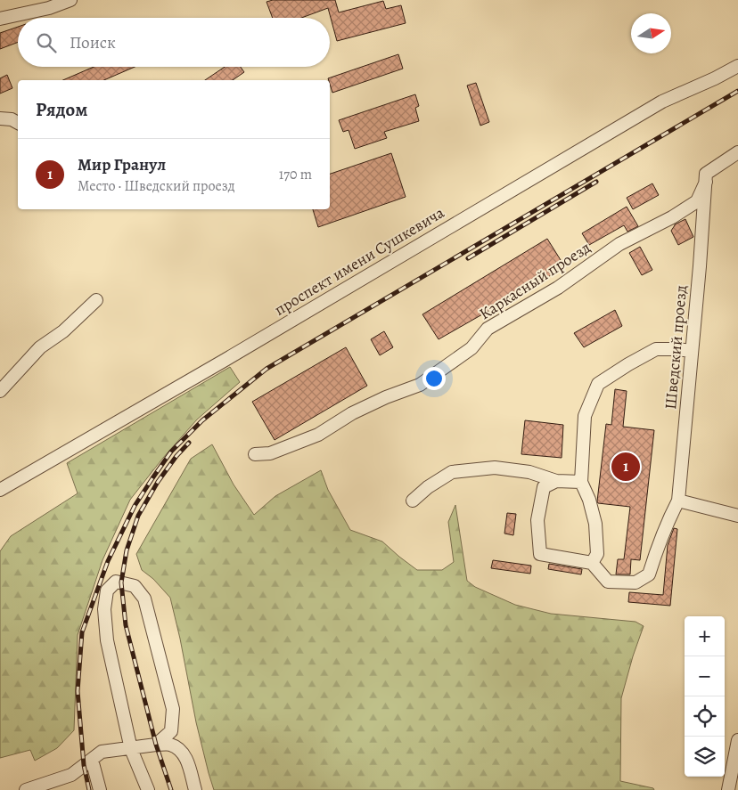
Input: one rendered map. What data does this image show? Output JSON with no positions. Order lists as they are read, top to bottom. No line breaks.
{"streets":{"street":["проспект имени Сушкевича","Каркасный проезд","Шведский проезд"]},"crossings":[["Каркасный проезд","Шведский проезд"]],"north":"right","page":{"search":"Поиск","heading":"Рядом","list":[{"mark":"1","name":"Мир Гранул","note":"Место · Шведский проезд","value":"170 m"}],"pins":"1","map_buttons":["+","−"]}}
